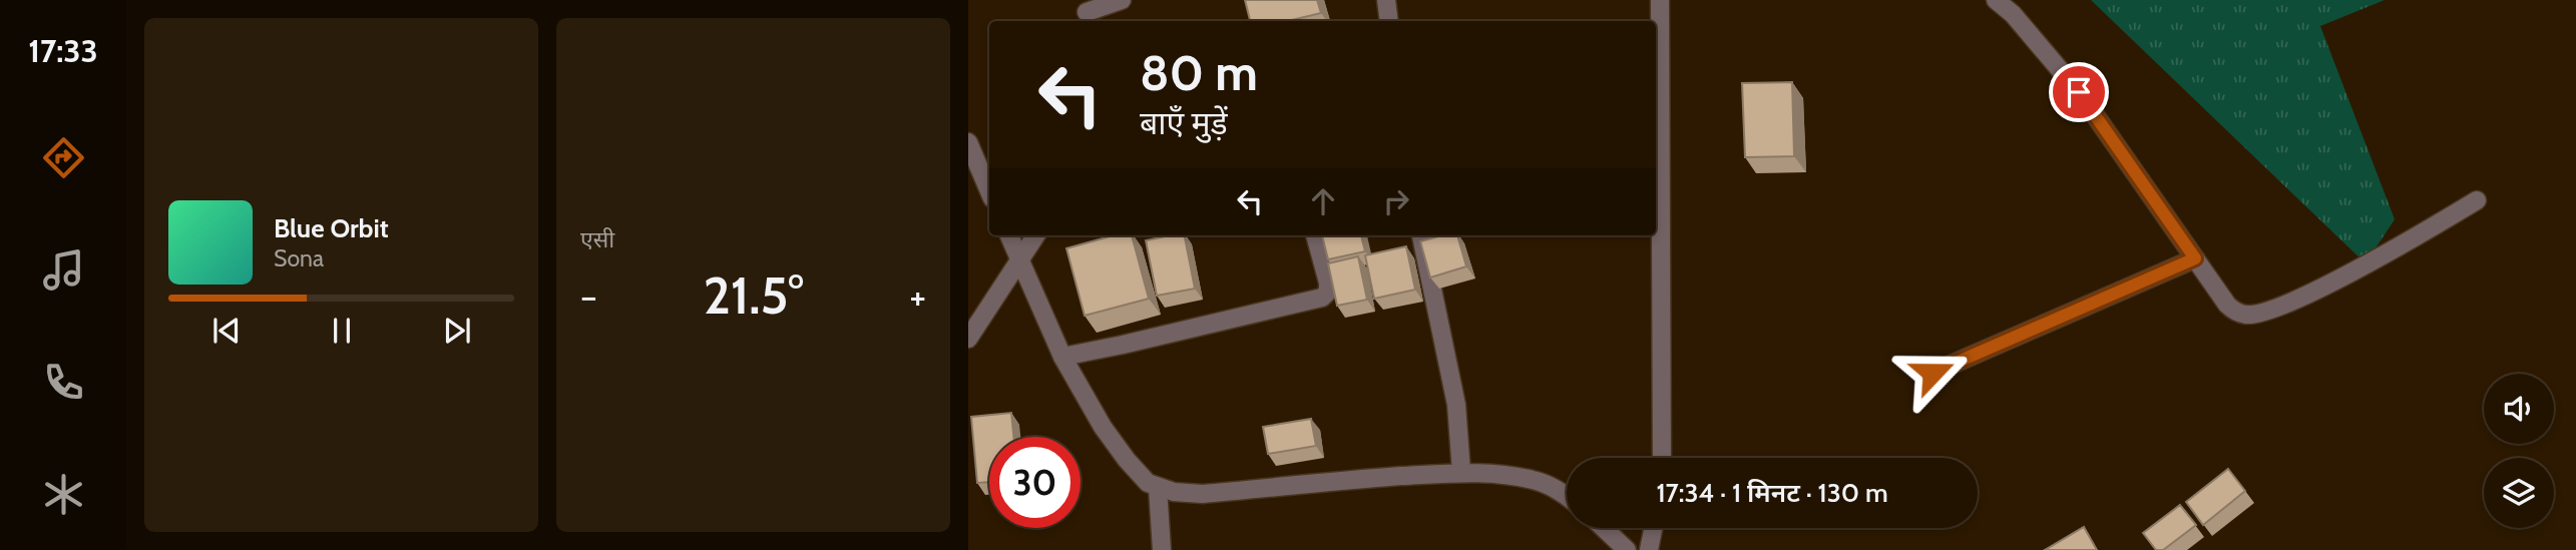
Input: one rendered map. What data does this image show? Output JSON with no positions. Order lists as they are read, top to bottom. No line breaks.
{"page":{"tabs":"17:33","tile":"एसी","turn":["80 m","बाएँ मुड़ें"],"song":["Blue Orbit","Sona"],"heat":["−","21.5°","+"],"limit":"30","trip":"17:34 · 1 मिनट · 130 m"}}
